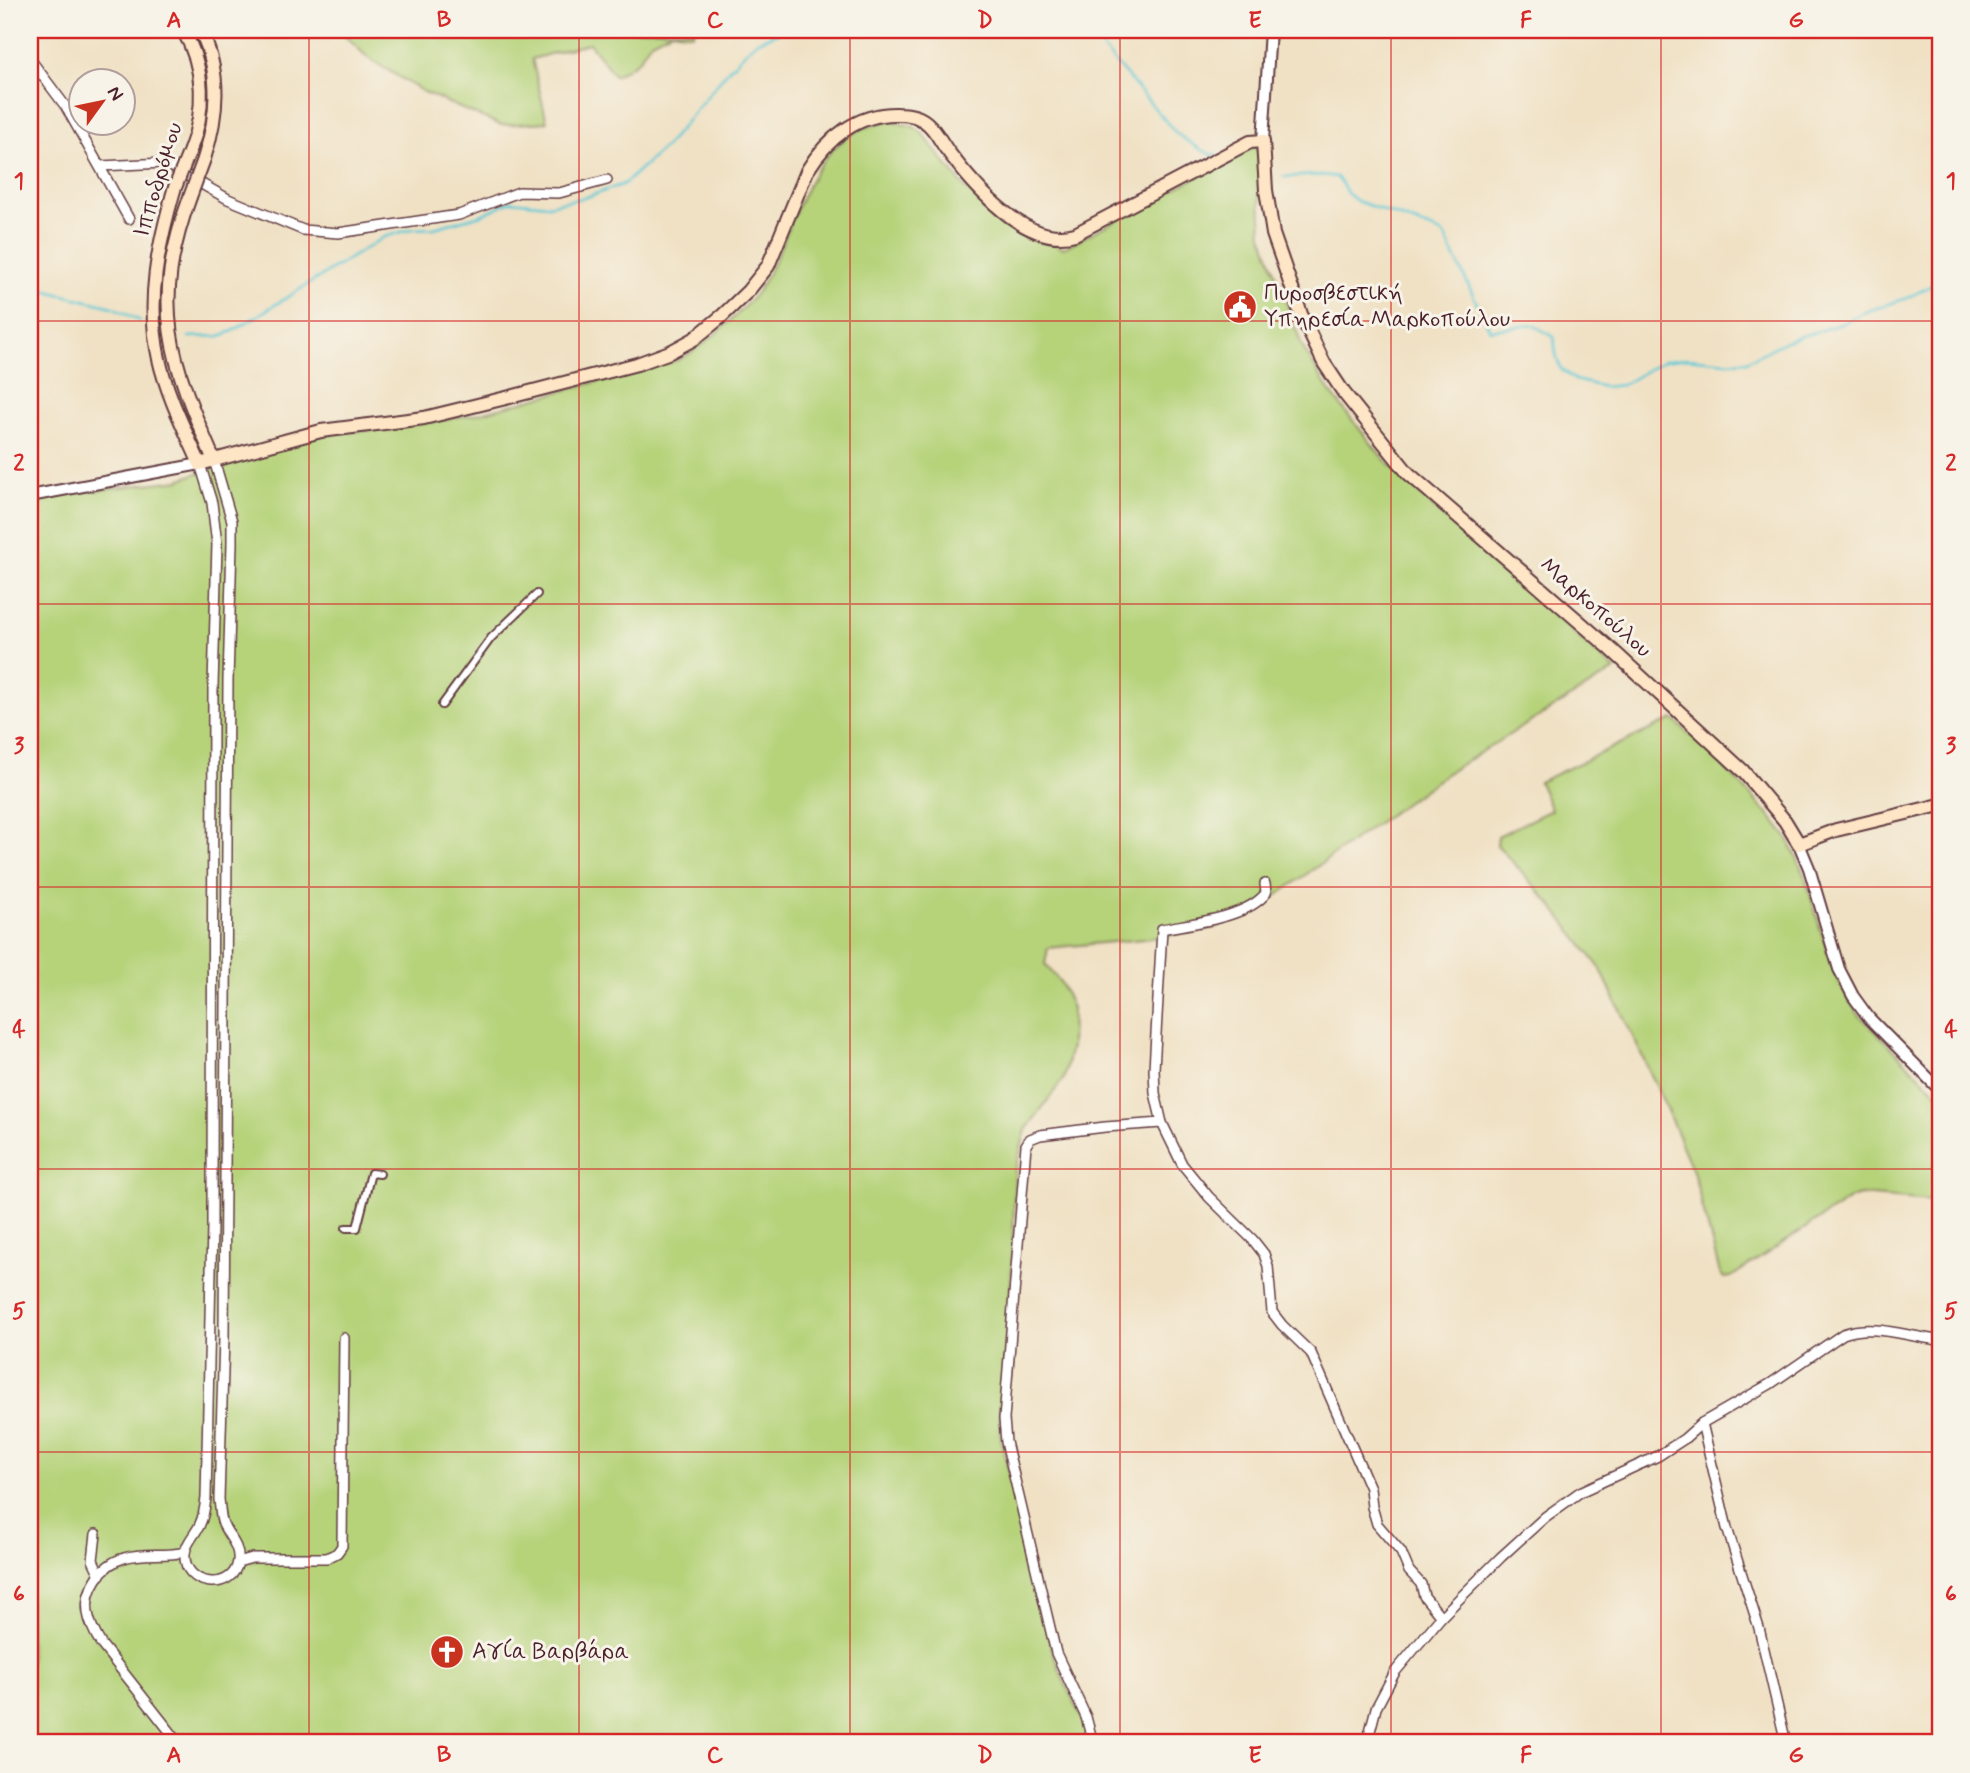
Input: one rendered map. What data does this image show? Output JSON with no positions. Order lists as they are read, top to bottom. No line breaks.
{"streets":{"main road":["Ιπποδρόμου","Μαρκοπούλου"]},"places":{"public building":["Πυροσβεστική Υπηρεσία Μαρκοπούλου"],"church":["Αγία Βαρβάρα"]},"north":"top right","grid":{"columns":["A","B","C","D","E","F","G"],"rows":["1","2","3","4","5","6"]}}
